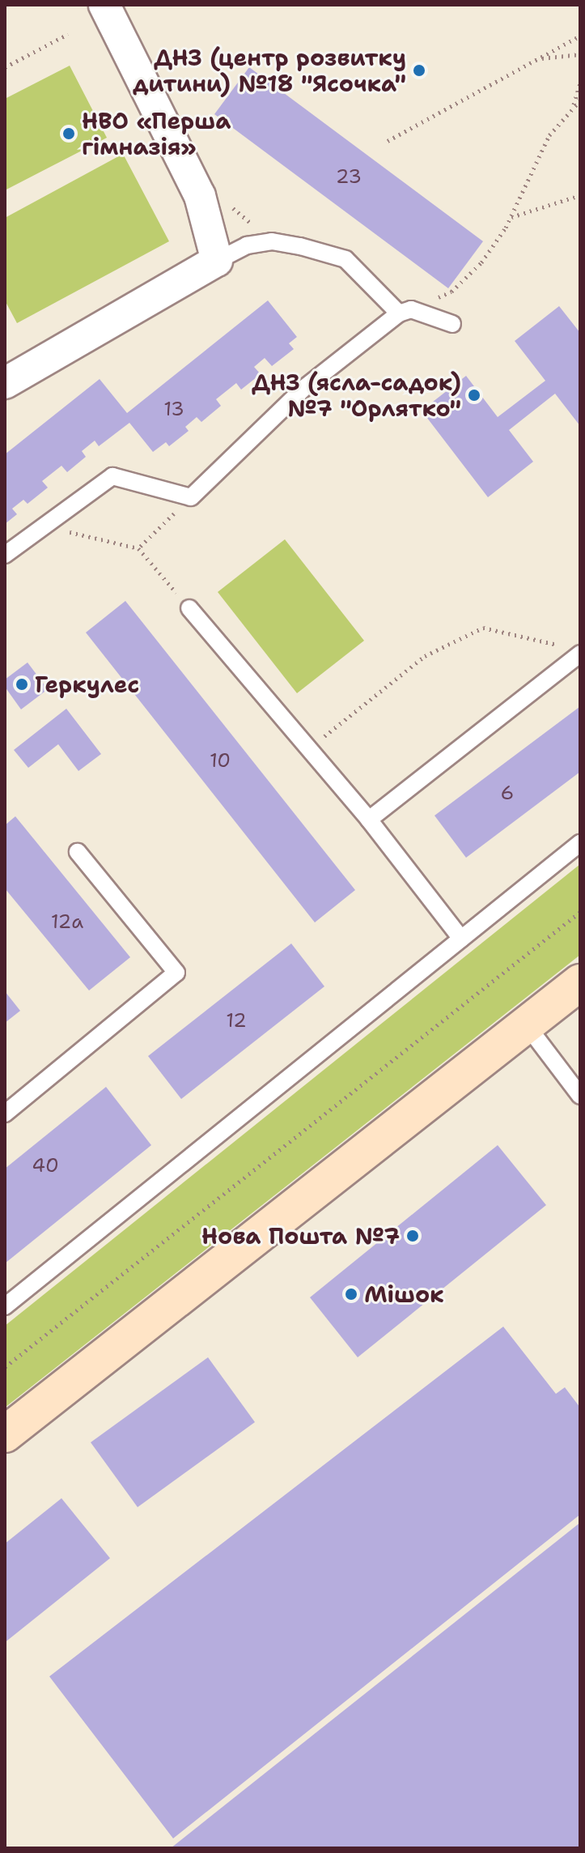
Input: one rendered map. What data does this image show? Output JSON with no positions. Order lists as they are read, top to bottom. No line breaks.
{"places":["ДНЗ (центр розвитку дитини) №18 \"Ясочка\"","НВО «Перша гімназія»","ДНЗ (ясла-садок) №7 \"Орлятко\"","Геркулес","Нова Пошта №7","Мішок"],"house_numbers":["23","13","10","6","12а","12","40"]}
